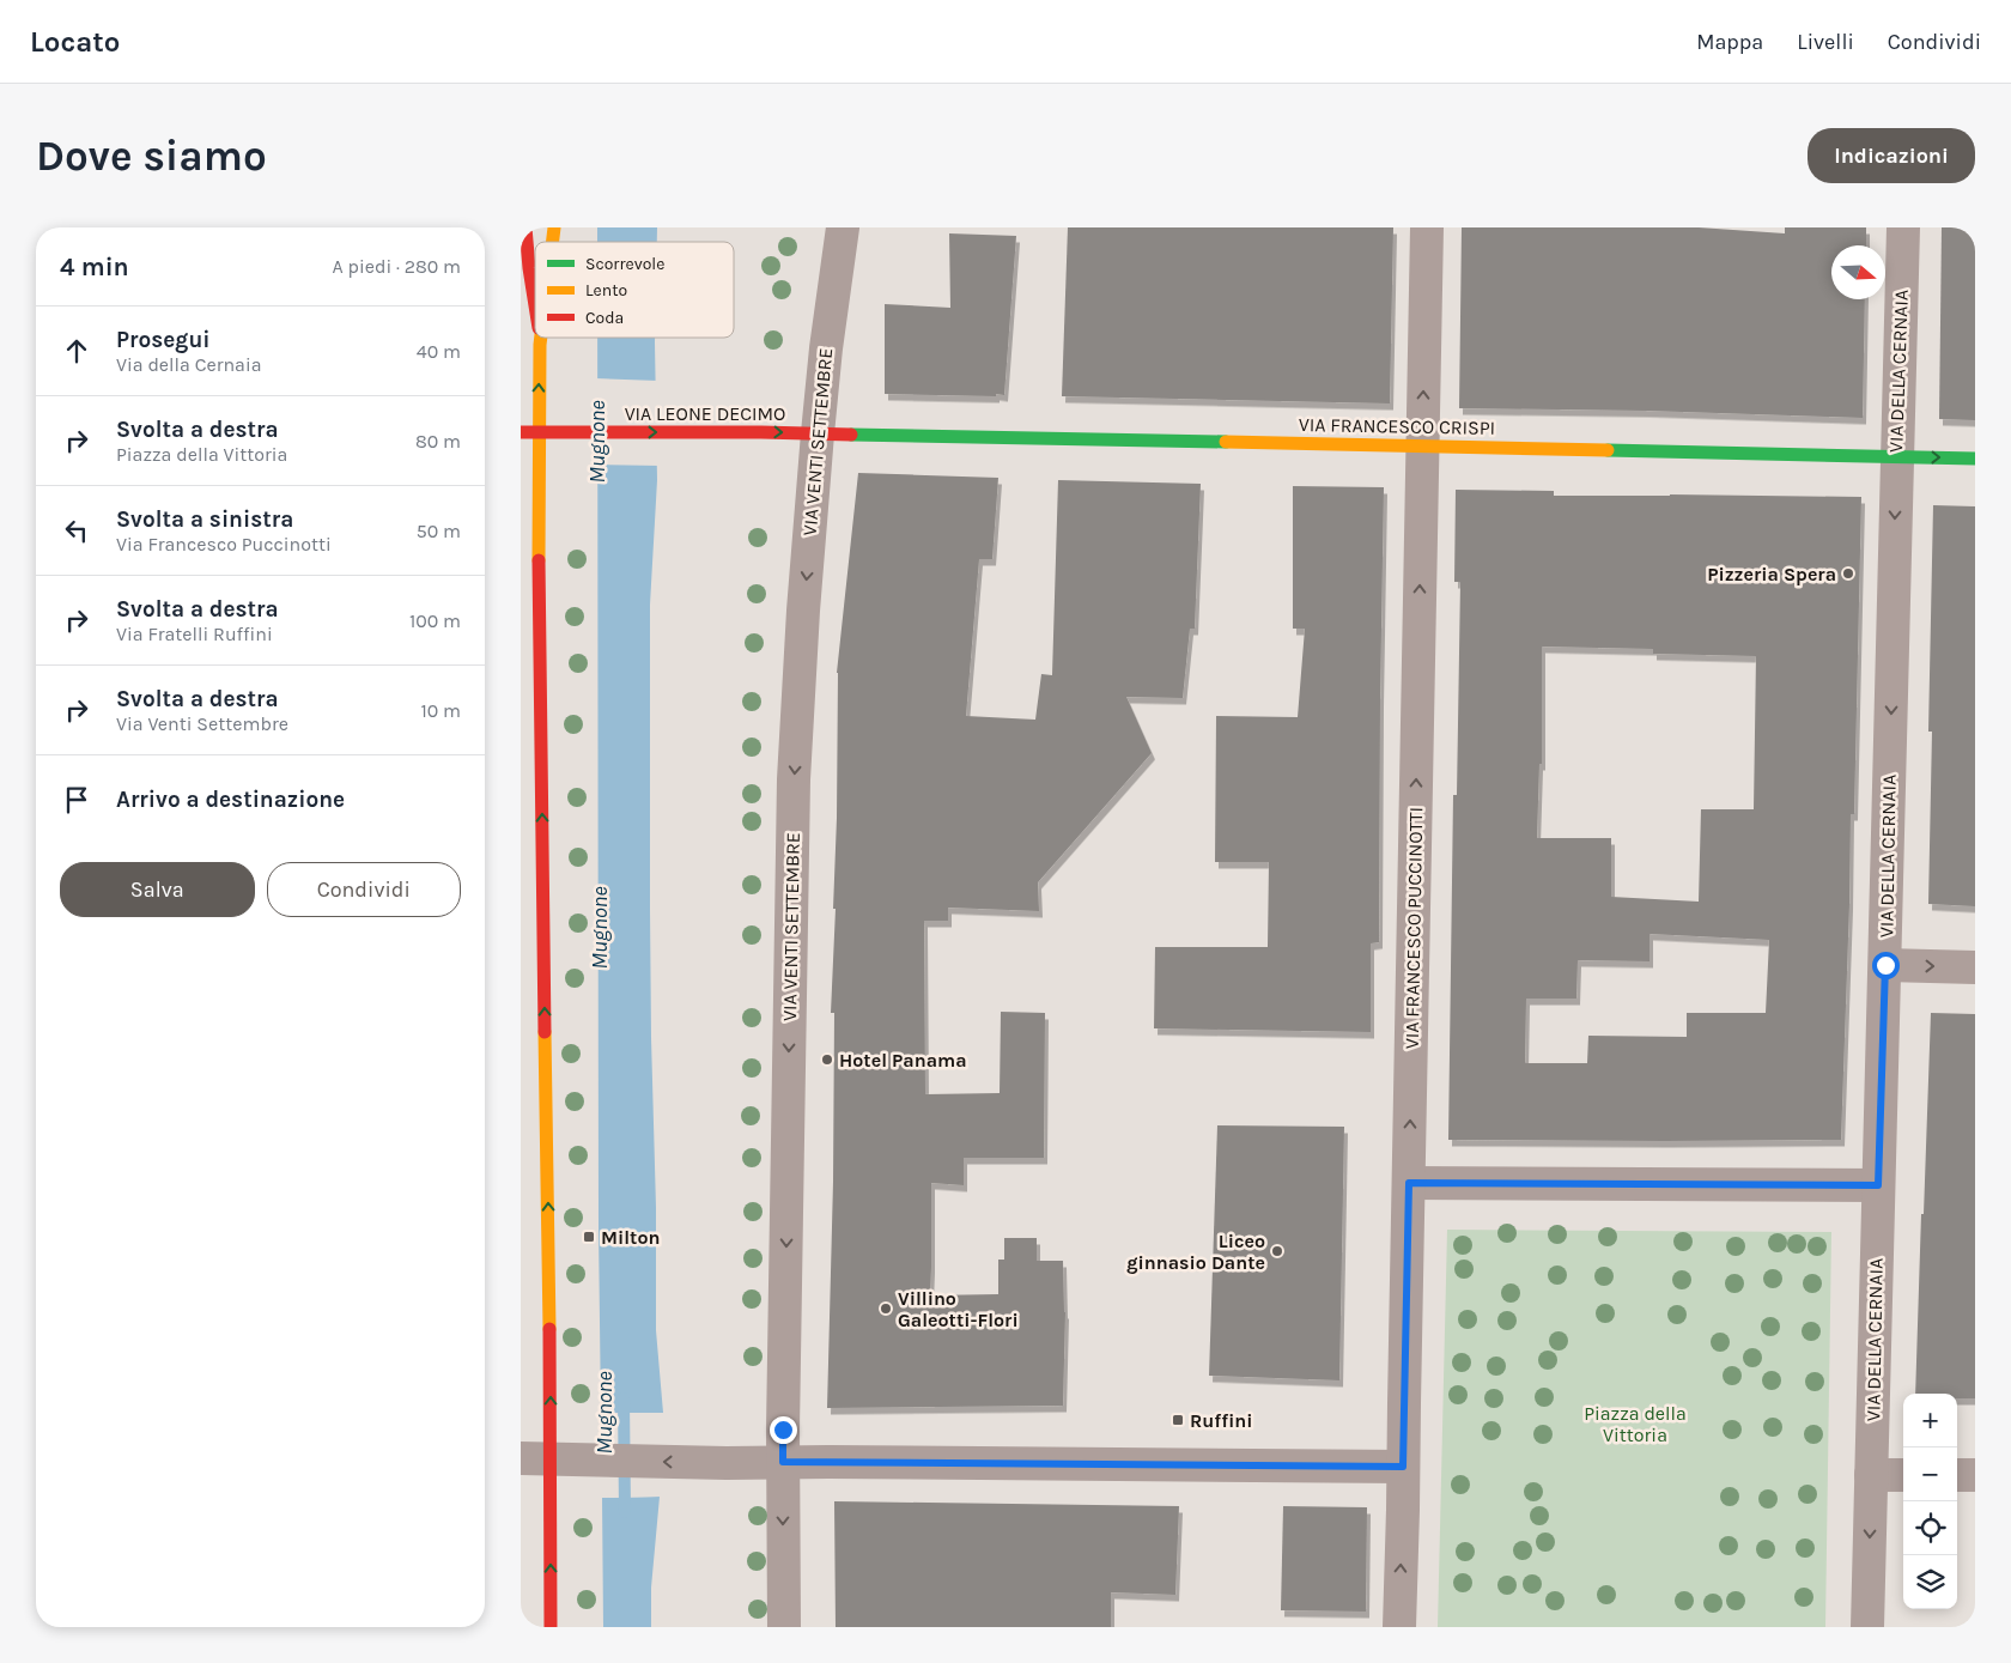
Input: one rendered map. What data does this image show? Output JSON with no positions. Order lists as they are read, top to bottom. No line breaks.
{"streets":{"street":["VIA DELLA CERNAIA","VIA LEONE DECIMO","VIA FRANCESCO CRISPI","VIA VENTI SETTEMBRE","VIA FRANCESCO PUCCINOTTI"]},"crossings":[["VIA DELLA CERNAIA","VIA FRANCESCO CRISPI"],["VIA LEONE DECIMO","VIA FRANCESCO CRISPI"],["VIA LEONE DECIMO","VIA VENTI SETTEMBRE"],["VIA FRANCESCO CRISPI","VIA VENTI SETTEMBRE"],["VIA FRANCESCO CRISPI","VIA FRANCESCO PUCCINOTTI"]],"one_way":["VIA DELLA CERNAIA","VIA LEONE DECIMO","VIA FRANCESCO PUCCINOTTI"],"water":["Mugnone"],"parks":["Piazza della Vittoria"],"places":{"other":["Pizzeria Spera","Hotel Panama","Liceo ginnasio Dante","Villino Galeotti-Flori"],"transit":["Milton","Ruffini"]},"legend":["Scorrevole","Lento","Coda"],"north":"right","page":{"header":"Locato","nav":["Mappa","Livelli","Condividi"],"buttons":["Indicazioni",["Salva","Condividi"]],"title":"Dove siamo","heading":["4 min","A piedi · 280 m"],"list":[["Prosegui","Via della Cernaia","40 m"],["Svolta a destra","Piazza della Vittoria","80 m"],["Svolta a sinistra","Via Francesco Puccinotti","50 m"],["Svolta a destra","Via Fratelli Ruffini","100 m"],["Svolta a destra","Via Venti Settembre","10 m"],"Arrivo a destinazione"],"map_buttons":["+","−"]}}
